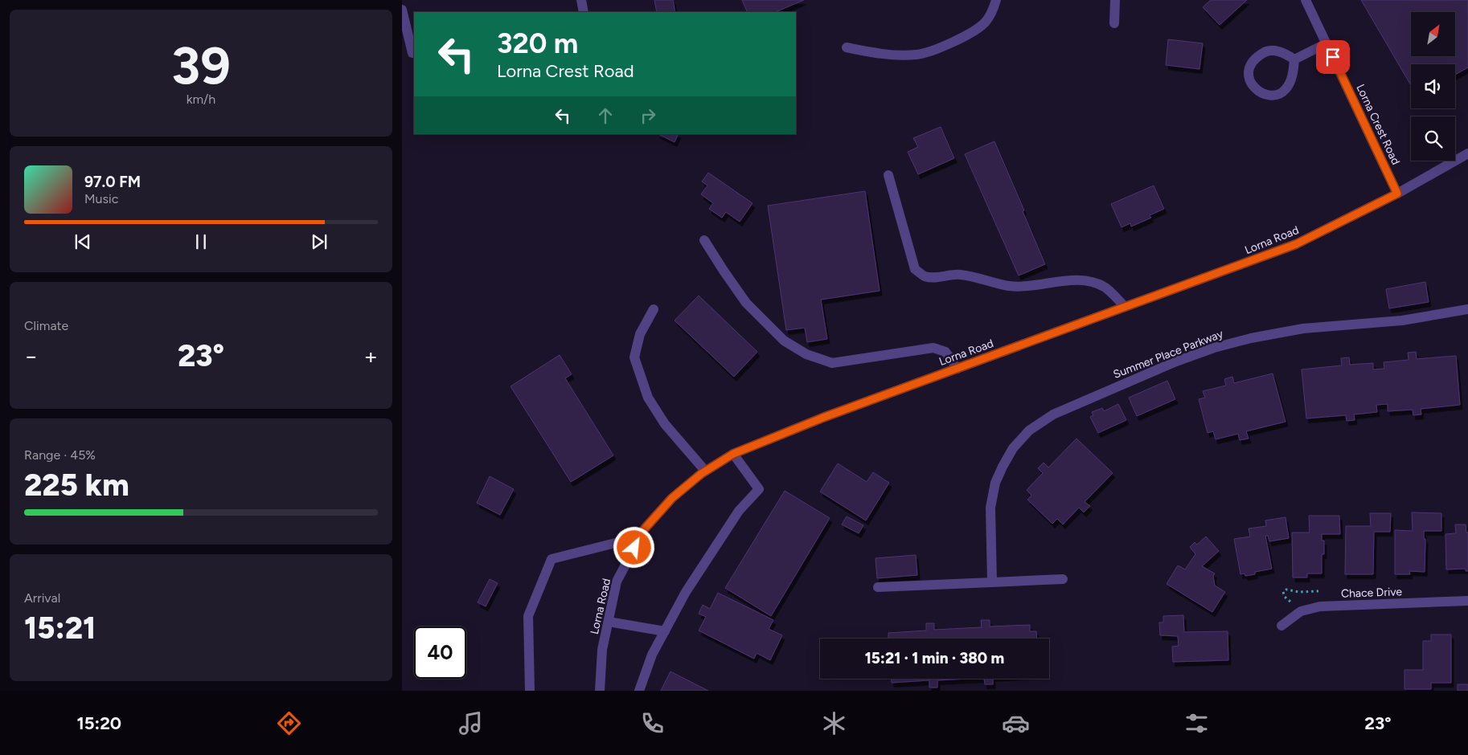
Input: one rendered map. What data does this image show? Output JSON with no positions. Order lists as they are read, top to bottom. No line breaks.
{"streets":{"street":["Lorna Crest Road","Lorna Road","Summer Place Parkway","Chace Drive"]},"crossings":[["Lorna Crest Road","Lorna Road"]],"north":"top right","page":{"tile":[["39","km/h"],"Climate",["Range · 45%","225 km"],["Arrival","15:21"]],"turn":["320 m","Lorna Crest Road"],"song":["97.0 FM","Music"],"heat":["−","23°","+"],"limit":"40","trip":"15:21 · 1 min · 380 m","tabs":["15:20","23°"]}}
